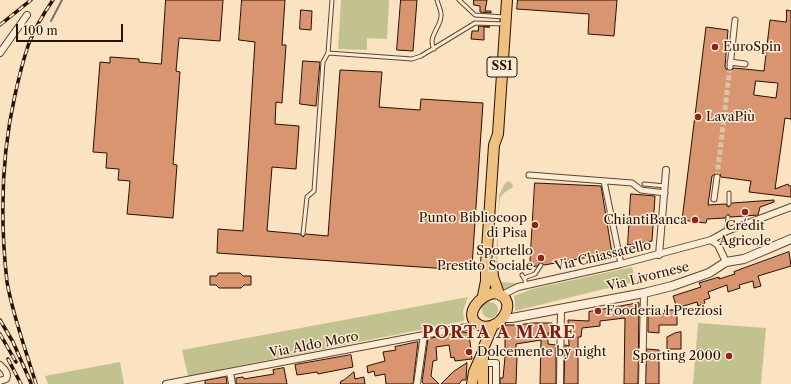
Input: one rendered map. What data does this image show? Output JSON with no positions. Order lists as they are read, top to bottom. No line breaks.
{"streets":{"main road":["SS1"],"street":["Via Chiassatello","Via Livornese","Via Aldo Moro"]},"crossings":[["Via Chiassatello","Via Livornese"]],"districts":["PORTA A MARE"],"places":["EuroSpin","LavaPiù","Crédit Agricole","ChiantiBanca","Punto Bibliocoop di Pisa","Sportello Prestito Sociale","Fooderia I Preziosi","Dolcemente by night","Sporting 2000"],"scale_bar":"100 m"}
